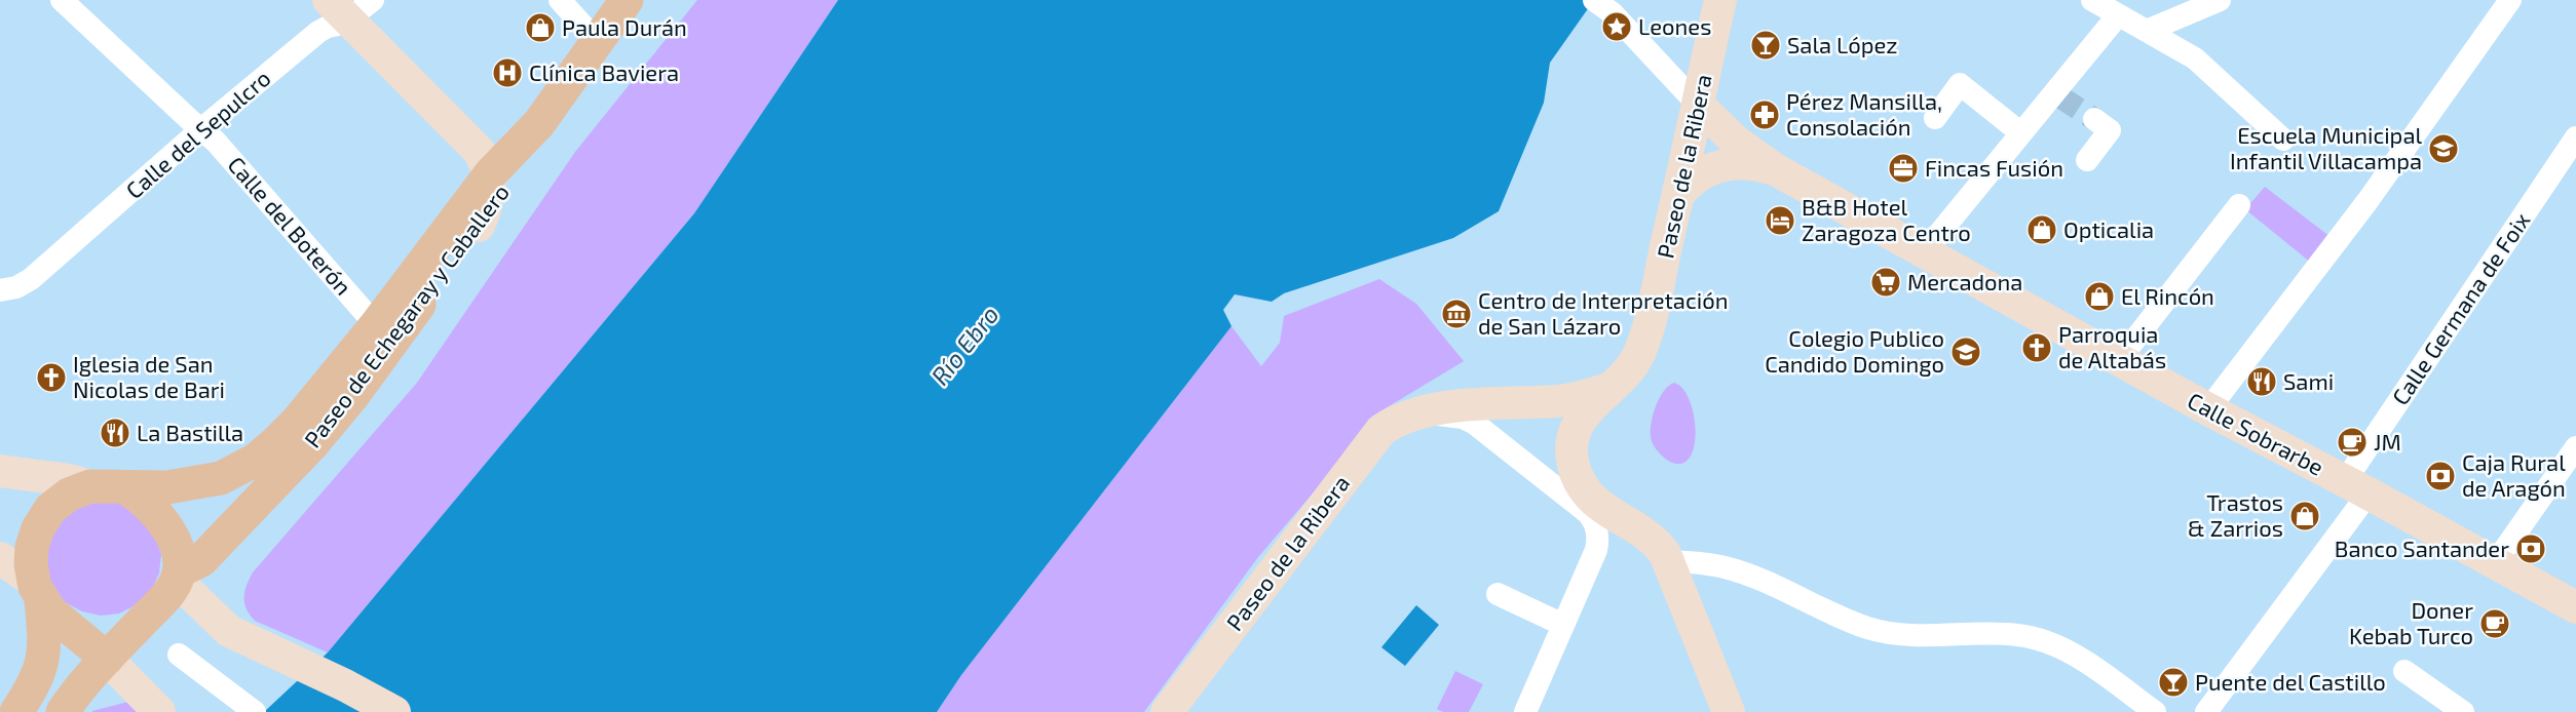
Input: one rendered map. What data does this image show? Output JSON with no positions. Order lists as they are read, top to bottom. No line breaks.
{"streets":{"main road":["Paseo de la Ribera","Paseo de Echegaray y Caballero","Calle Sobrarbe"],"street":["Calle del Sepulcro","Calle del Boterón","Calle Germana de Foix"]},"crossings":[["Calle del Sepulcro","Calle del Boterón"],["Paseo de la Ribera","Calle Sobrarbe"],["Calle del Boterón","Paseo de Echegaray y Caballero"],["Calle Germana de Foix","Calle Sobrarbe"]],"water":["Río Ebro"],"places":{"place":["Leones"],"shop":["Paula Durán","Opticalia","El Rincón","Trastos & Zarrios"],"bar":["Sala López","Puente del Castillo"],"hospital":["Clínica Baviera"],"pharmacy":["Pérez Mansilla, Consolación"],"school or university":["Escuela Municipal Infantil Villacampa","Colegio Publico Candido Domingo"],"office":["Fincas Fusión"],"hotel":["B&B Hotel Zaragoza Centro"],"supermarket":["Mercadona"],"museum":["Centro de Interpretación de San Lázaro"],"church":["Parroquia de Altabás","Iglesia de San Nicolas de Bari"],"restaurant":["Sami","La Bastilla"],"cafe":["JM","Doner Kebab Turco"],"bank":["Caja Rural de Aragón","Banco Santander"]}}
